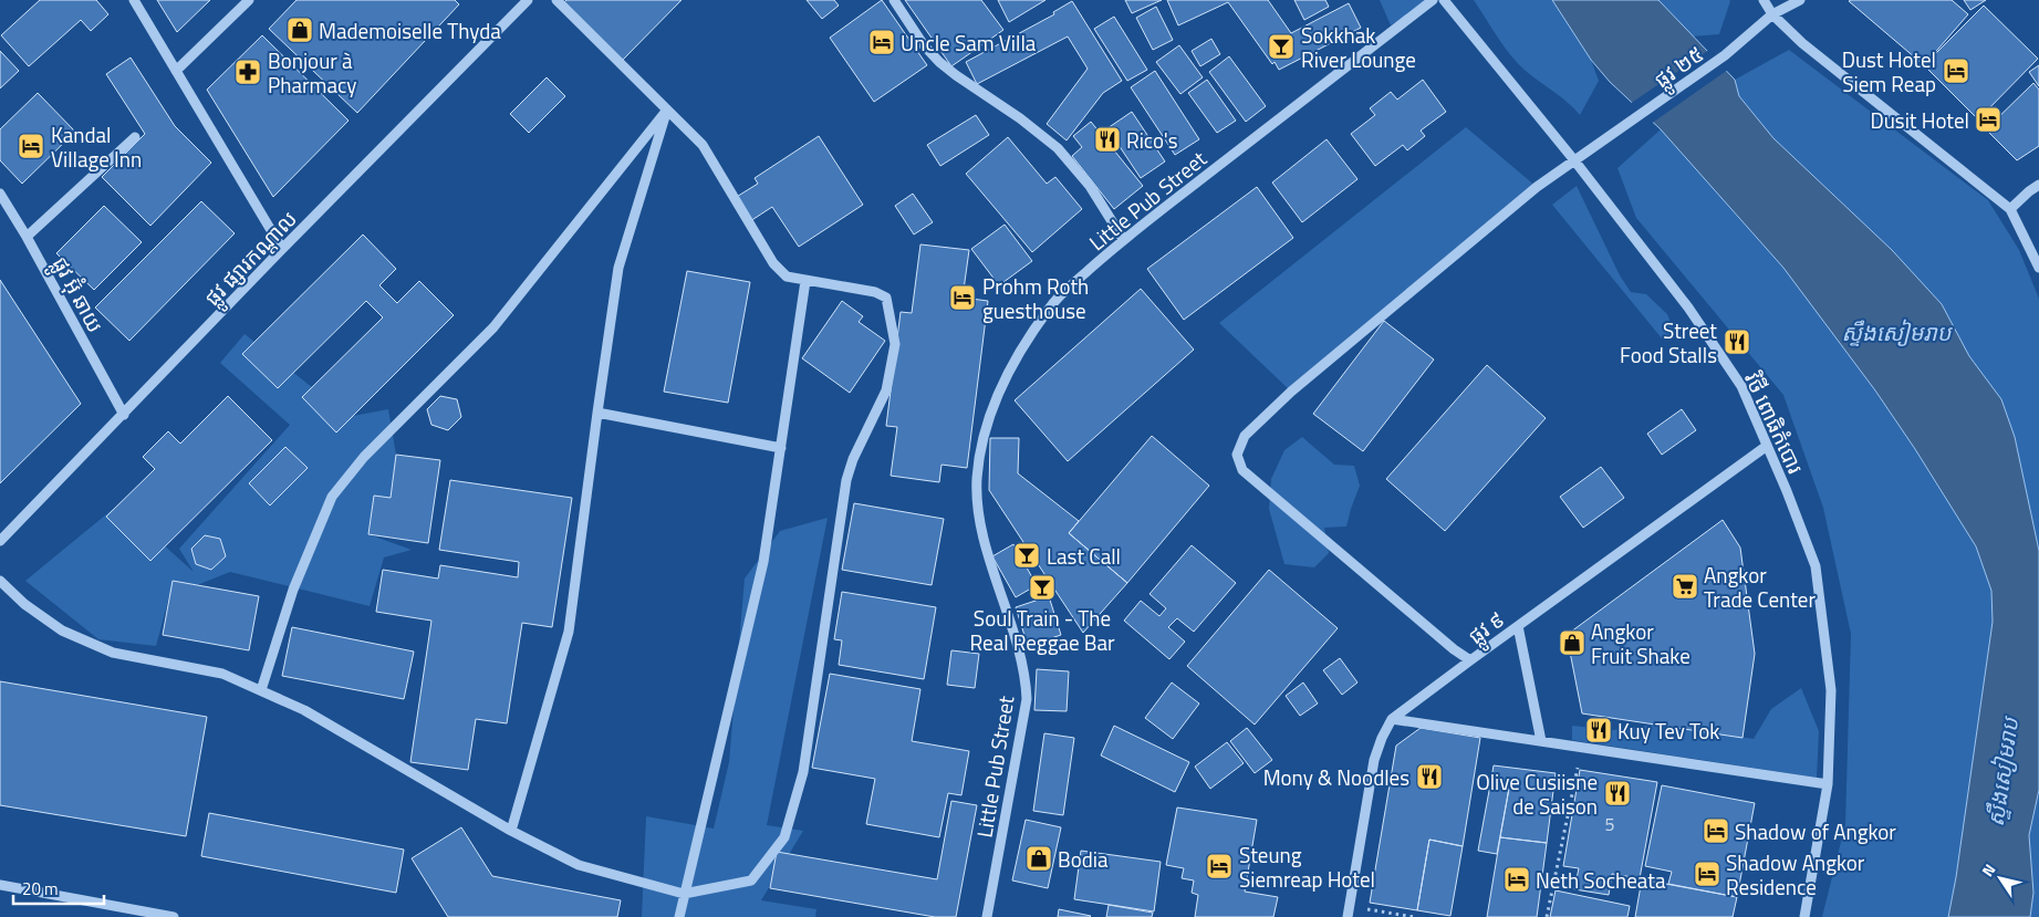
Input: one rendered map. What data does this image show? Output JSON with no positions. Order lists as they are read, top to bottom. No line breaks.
{"streets":{"street":["ផ្លូវ ២៥","Little Pub Street","ផ្លូវ ផ្សារកណ្តាល","ផ្លូវ អ៊ុំ ឆាយ","វិថី ពោធិកំបោរ","ផ្លូវ ៩"]},"crossings":[["ផ្លូវ ២៥","វិថី ពោធិកំបោរ"],["ផ្លូវ ២៥","ផ្លូវ ៩"],["ផ្លូវ ផ្សារកណ្តាល","ផ្លូវ អ៊ុំ ឆាយ"],["វិថី ពោធិកំបោរ","ផ្លូវ ៩"]],"water":["ស្ទឹងសៀមរាប"],"places":{"shop":["Mademoiselle Thyda","Angkor Fruit Shake","Bodia"],"hotel":["Uncle Sam Villa","Dust Hotel Siem Reap","Dusit Hotel","Kandal Village Inn","Prohm Roth guesthouse","Shadow of Angkor","Steung Siemreap Hotel","Shadow Angkor Residence","Neth Socheata"],"bar":["Sokkhak River Lounge","Last Call","Soul Train - The Real Reggae Bar"],"pharmacy":["Bonjour à Pharmacy"],"restaurant":["Rico's","Street Food Stalls","Kuy Tev Tok","Mony & Noodles","Olive Cusiisne de Saison"],"supermarket":["Angkor Trade Center"]},"house_numbers":["5"],"scale_bar":"20 m","north":"top left"}
